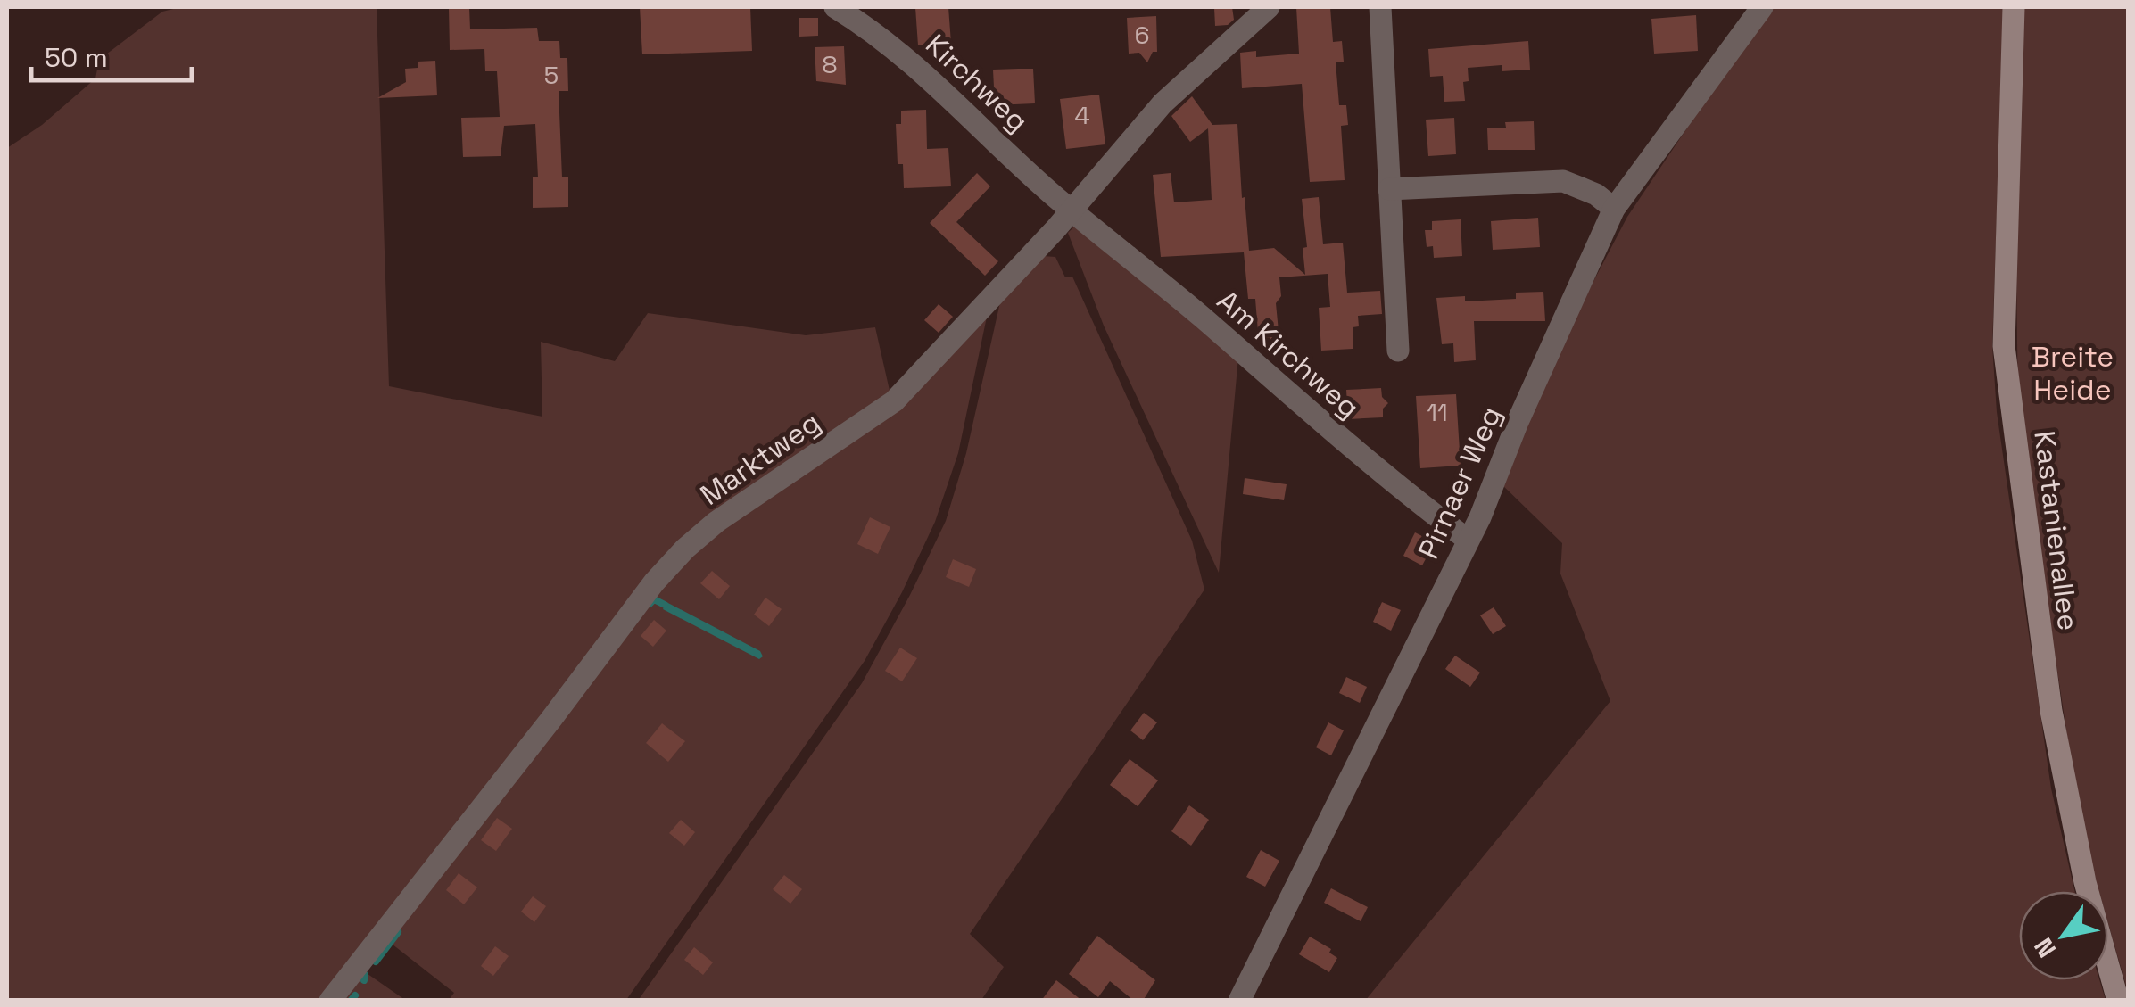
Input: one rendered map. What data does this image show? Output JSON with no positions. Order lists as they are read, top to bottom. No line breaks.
{"streets":{"main road":["Kastanienallee"],"street":["Kirchweg","Am Kirchweg","Marktweg","Pirnaer Weg"]},"crossings":[["Kirchweg","Am Kirchweg"],["Kirchweg","Marktweg"],["Am Kirchweg","Marktweg"],["Am Kirchweg","Pirnaer Weg"]],"parks":["Breite Heide"],"house_numbers":["6","8","5","4","11"],"scale_bar":"50 m","north":"bottom left"}
